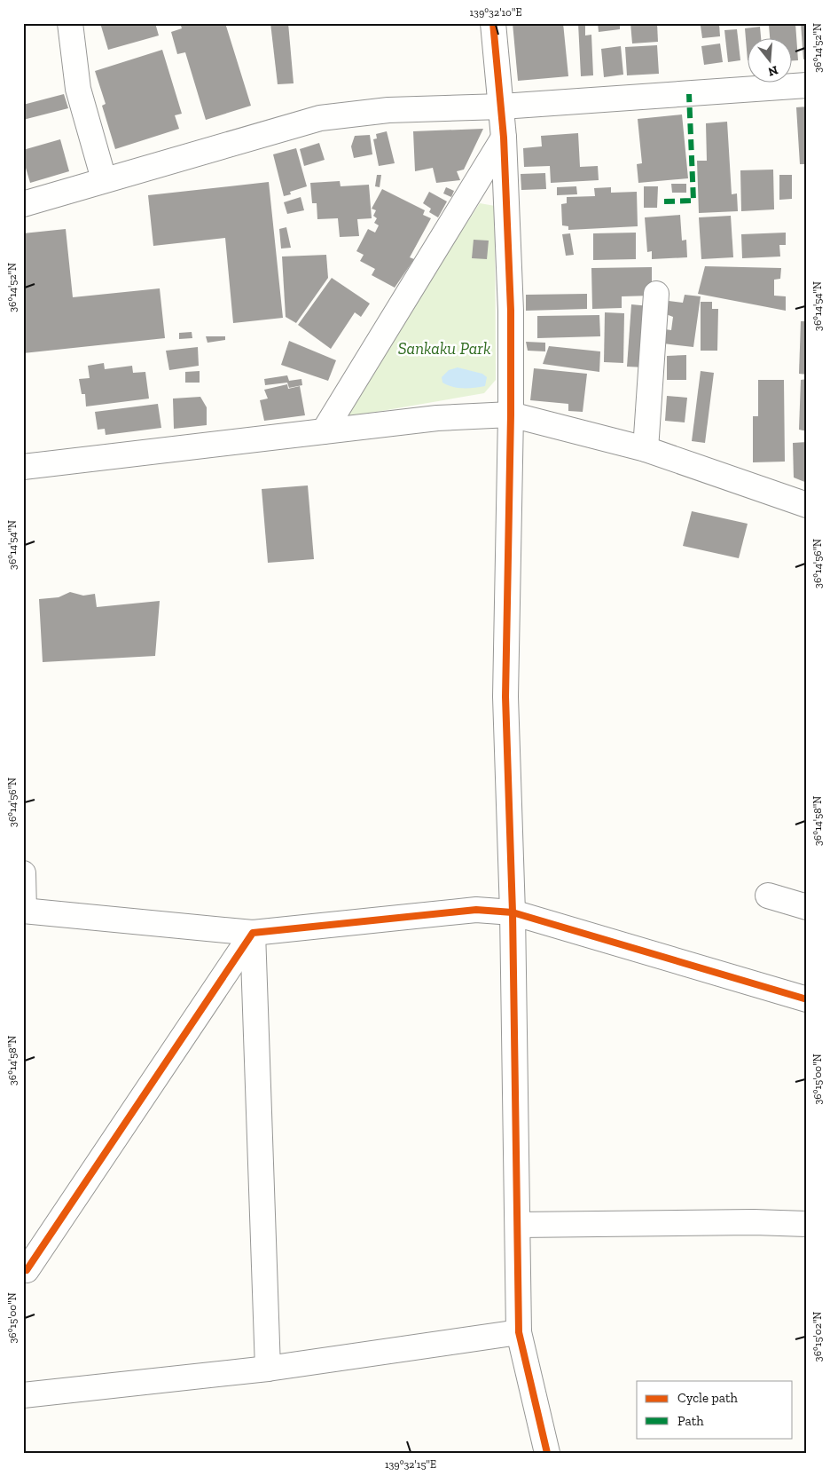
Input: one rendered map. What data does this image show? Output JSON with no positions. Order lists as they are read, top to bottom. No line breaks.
{"parks":["Sankaku Park"],"legend":["Cycle path","Path"],"north":"bottom","coordinates":["139°32'10\"E","36°14'52\"N","36°14'54\"N","36°14'56\"N","36°14'58\"N","36°15'00\"N","36°15'02\"N","139°32'15\"E"]}
